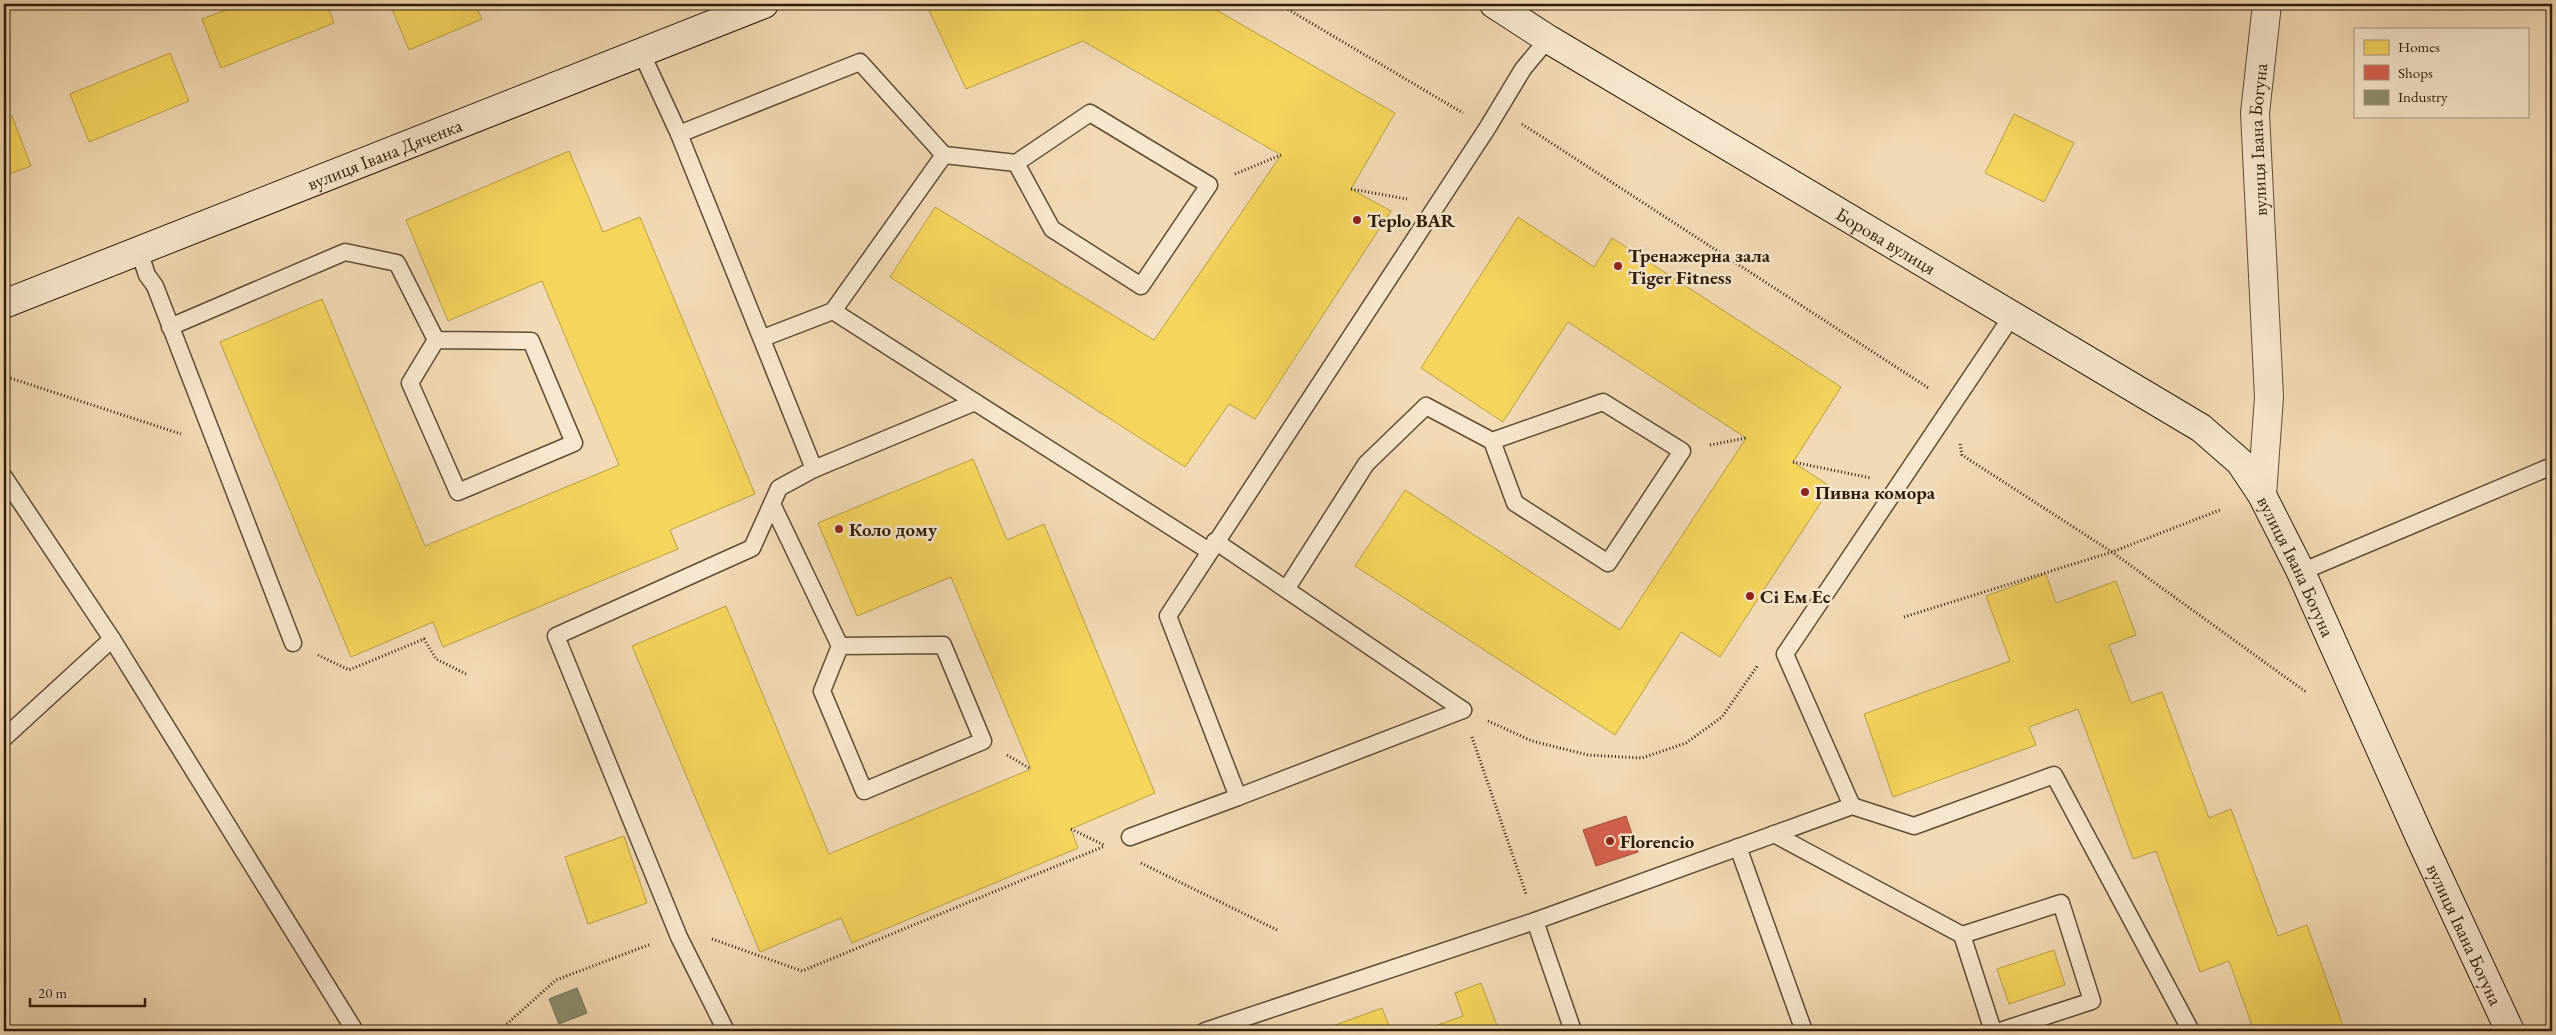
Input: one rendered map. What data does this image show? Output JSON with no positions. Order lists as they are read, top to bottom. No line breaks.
{"streets":{"street":["вулиця Івана Богуна","вулиця Івана Дяченка","Борова вулиця"]},"crossings":[["вулиця Івана Богуна","Борова вулиця"]],"places":["Teplo BAR","Тренажерна зала Tiger Fitness","Пивна комора","Коло дому","Сі Ем Ес","Florencio"],"legend":["Homes","Shops","Industry"],"scale_bar":"20 m"}
